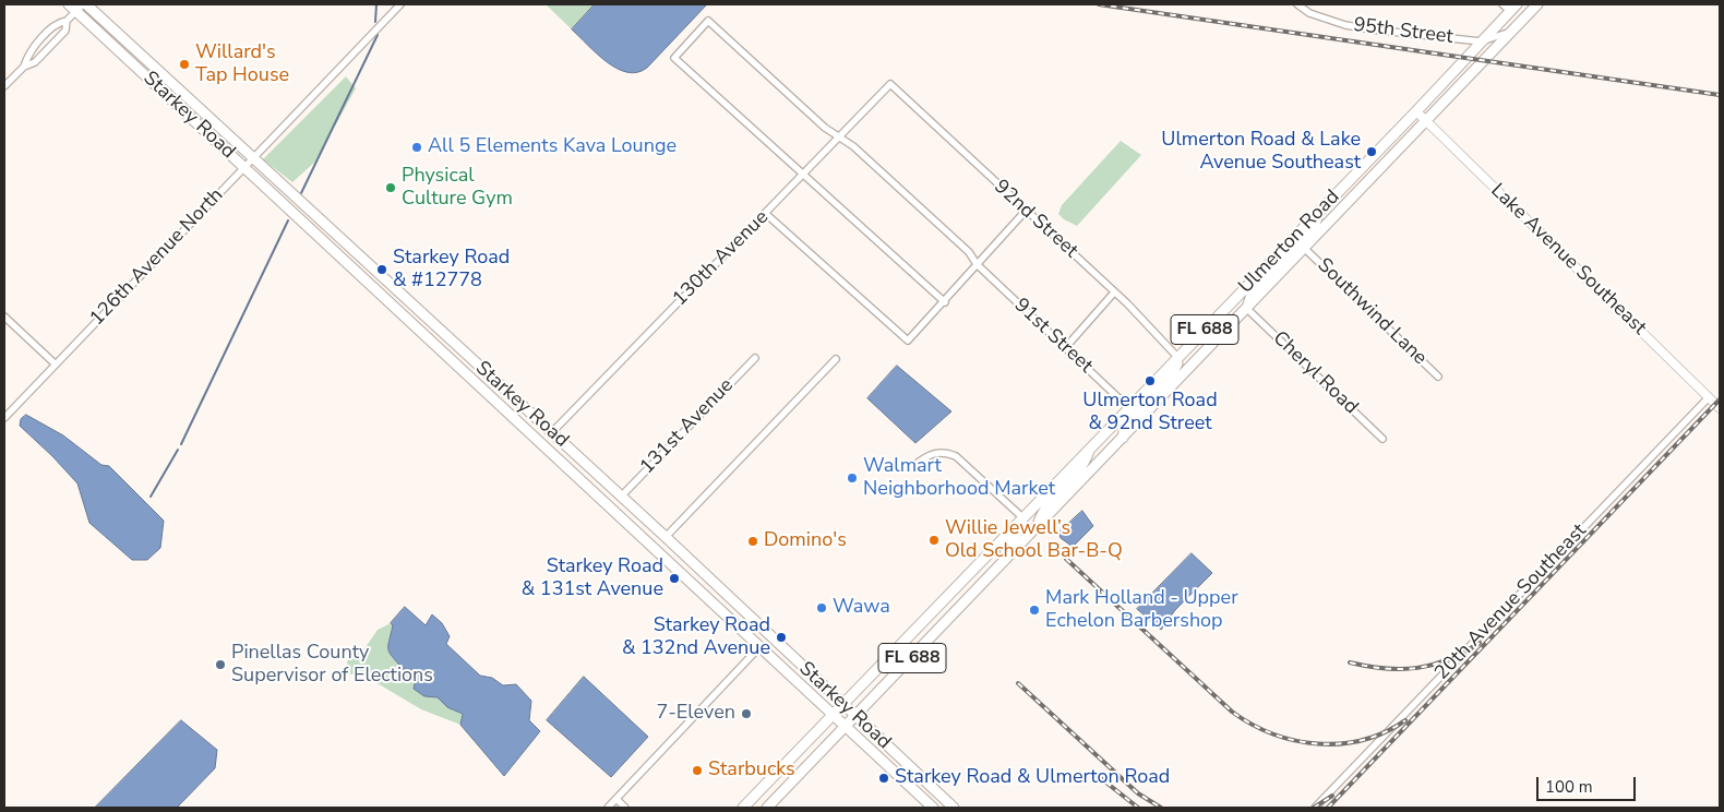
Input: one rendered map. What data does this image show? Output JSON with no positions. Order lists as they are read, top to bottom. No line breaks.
{"streets":{"main road":["Starkey Road","Ulmerton Road","FL 688"],"street":["95th Street","92nd Street","126th Avenue North","130th Avenue","Lake Avenue Southeast","Southwind Lane","91st Street","Cheryl Road","131st Avenue","20th Avenue Southeast"]},"crossings":[["95th Street","Ulmerton Road"],["Starkey Road","Ulmerton Road"],["Starkey Road","126th Avenue North"],["Starkey Road","130th Avenue"],["Starkey Road","131st Avenue"],["92nd Street","Ulmerton Road"],["92nd Street","130th Avenue"],["Ulmerton Road","Lake Avenue Southeast"],["Ulmerton Road","Southwind Lane"],["Ulmerton Road","91st Street"],["Ulmerton Road","Cheryl Road"],["130th Avenue","91st Street"],["Lake Avenue Southeast","20th Avenue Southeast"]],"places":["Willard's Tap House","All 5 Elements Kava Lounge","Ulmerton Road & Lake Avenue Southeast","Physical Culture Gym","Starkey Road & #12778","Ulmerton Road & 92nd Street","Walmart Neighborhood Market","Willie Jewell’s Old School Bar-B-Q","Domino's","Starkey Road & 131st Avenue","Wawa","Mark Holland - Upper Echelon Barbershop","Starkey Road & 132nd Avenue","Pinellas County Supervisor of Elections","7-Eleven","Starbucks","Starkey Road & Ulmerton Road"],"scale_bar":"100 m"}
